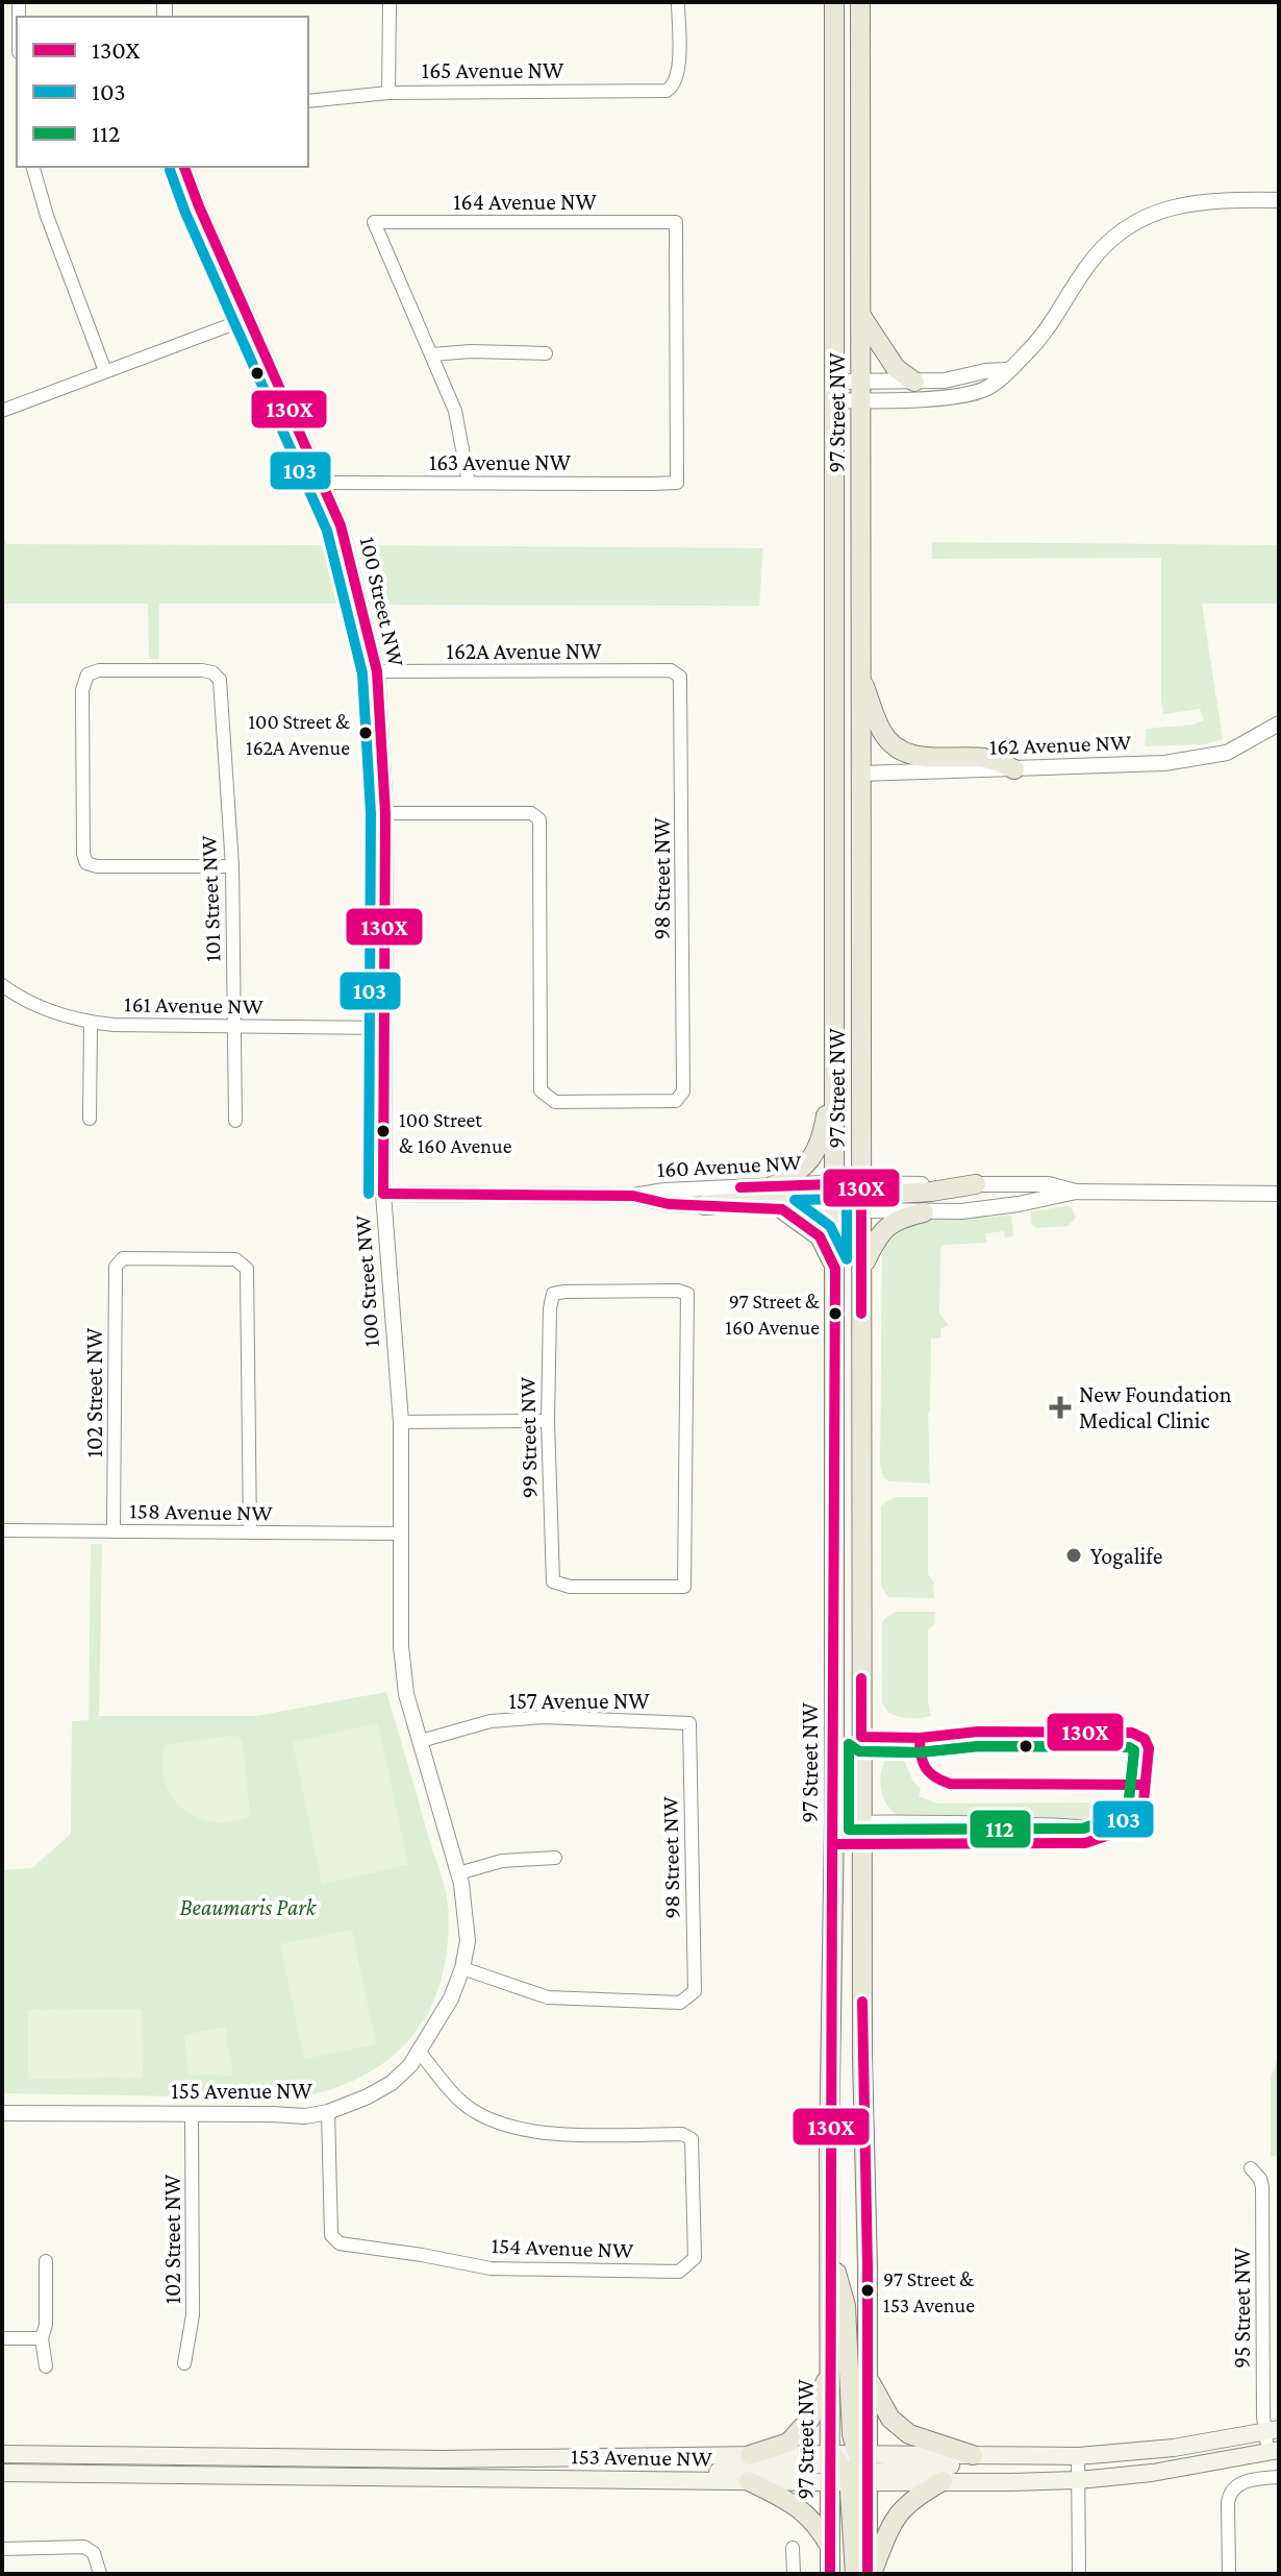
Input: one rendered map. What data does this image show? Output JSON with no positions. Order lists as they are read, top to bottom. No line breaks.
{"streets":{"main road":["97 Street NW","153 Avenue NW"],"street":["165 Avenue NW","164 Avenue NW","163 Avenue NW","100 Street NW","162A Avenue NW","162 Avenue NW","98 Street NW","101 Street NW","161 Avenue NW","160 Avenue NW","102 Street NW","99 Street NW","158 Avenue NW","157 Avenue NW","155 Avenue NW","154 Avenue NW","95 Street NW"]},"crossings":[["164 Avenue NW","163 Avenue NW"],["97 Street NW","162 Avenue NW"],["97 Street NW","160 Avenue NW"],["97 Street NW","153 Avenue NW"],["163 Avenue NW","100 Street NW"],["100 Street NW","162A Avenue NW"],["100 Street NW","98 Street NW"],["100 Street NW","161 Avenue NW"],["100 Street NW","160 Avenue NW"],["100 Street NW","158 Avenue NW"],["100 Street NW","157 Avenue NW"],["100 Street NW","155 Avenue NW"],["100 Street NW","154 Avenue NW"],["162A Avenue NW","98 Street NW"],["98 Street NW","157 Avenue NW"],["101 Street NW","161 Avenue NW"],["102 Street NW","158 Avenue NW"],["102 Street NW","155 Avenue NW"],["155 Avenue NW","154 Avenue NW"],["95 Street NW","153 Avenue NW"]],"parks":["Beaumaris Park"],"places":{"other":["100 Street & 162A Avenue","100 Street & 160 Avenue","97 Street & 160 Avenue","Yogalife","97 Street & 153 Avenue"],"health":["New Foundation Medical Clinic"]},"lines":["transit line 130X","transit line 103","transit line 112"],"legend":["130X","103","112"]}
